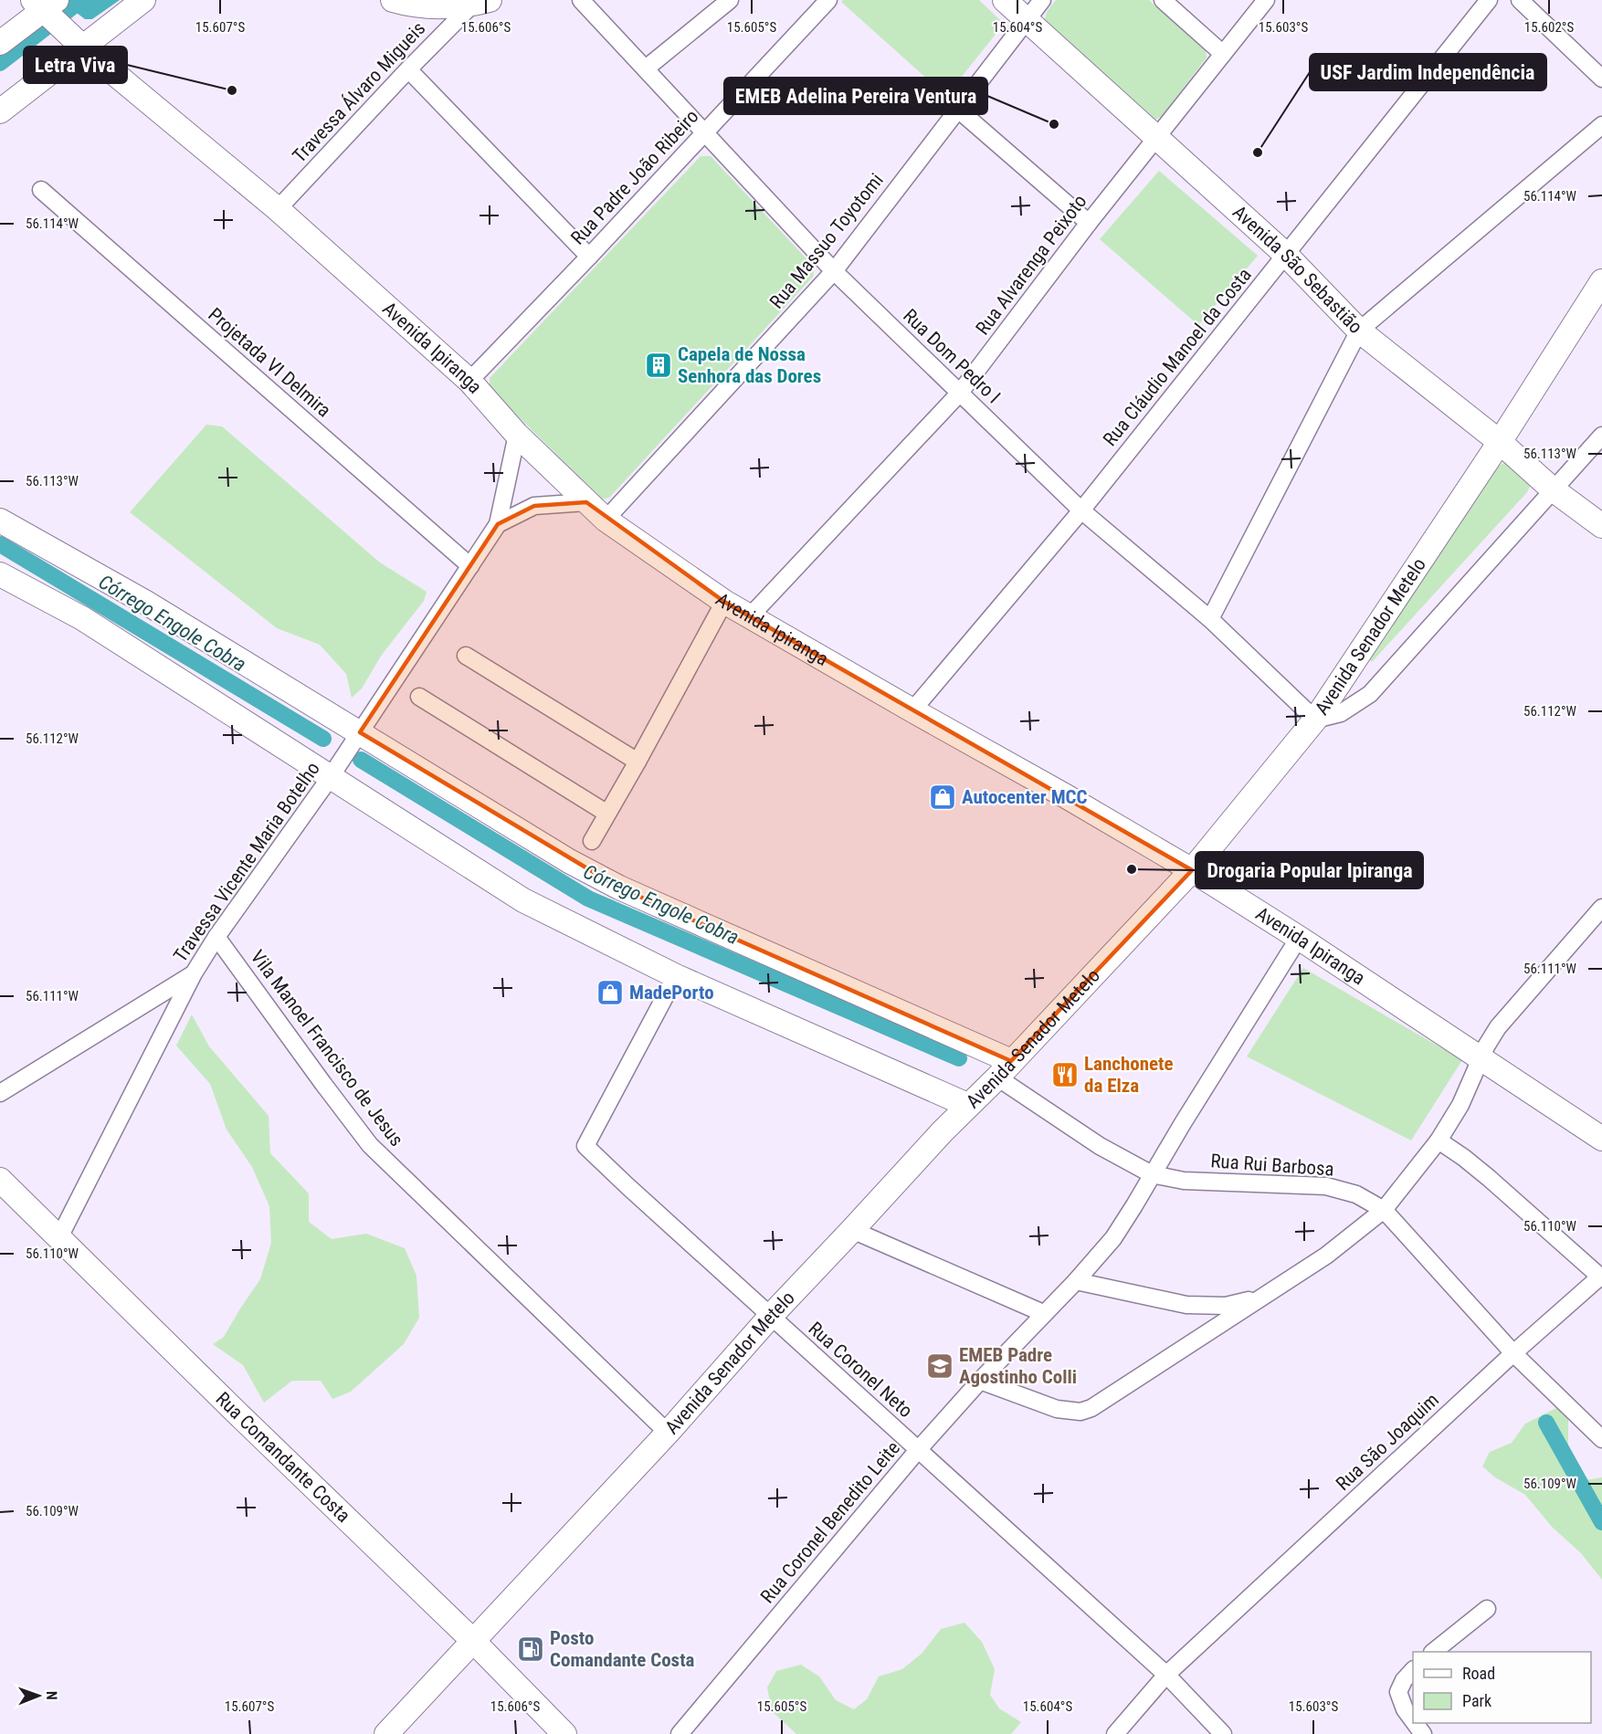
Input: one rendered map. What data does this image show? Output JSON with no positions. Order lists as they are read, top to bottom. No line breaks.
{"streets":{"street":["Travessa Álvaro Migueis","Rua Padre João Ribeiro","Rua Massuo Toyotomi","Rua Alvarenga Peixoto","Avenida São Sebastião","Avenida Ipiranga","Rua Dom Pedro I","Rua Cláudio Manoel da Costa","Projetada VI Delmira","Avenida Senador Metelo","Travessa Vicente Maria Botelho","Vila Manoel Francisco de Jesus","Rua Rui Barbosa","Rua Coronel Neto","Rua São Joaquim","Rua Comandante Costa","Rua Coronel Benedito Leite"]},"crossings":[["Travessa Álvaro Migueis","Avenida Ipiranga"],["Rua Padre João Ribeiro","Avenida Ipiranga"],["Rua Padre João Ribeiro","Rua Dom Pedro I"],["Rua Massuo Toyotomi","Avenida São Sebastião"],["Rua Massuo Toyotomi","Avenida Ipiranga"],["Rua Massuo Toyotomi","Rua Dom Pedro I"],["Rua Alvarenga Peixoto","Avenida São Sebastião"],["Rua Alvarenga Peixoto","Avenida Ipiranga"],["Rua Alvarenga Peixoto","Rua Dom Pedro I"],["Avenida São Sebastião","Rua Cláudio Manoel da Costa"],["Avenida São Sebastião","Avenida Senador Metelo"],["Avenida Ipiranga","Rua Cláudio Manoel da Costa"],["Avenida Ipiranga","Avenida Senador Metelo"],["Avenida Ipiranga","Travessa Vicente Maria Botelho"],["Avenida Ipiranga","Rua Coronel Benedito Leite"],["Rua Dom Pedro I","Rua Cláudio Manoel da Costa"],["Rua Dom Pedro I","Avenida Senador Metelo"],["Projetada VI Delmira","Travessa Vicente Maria Botelho"],["Avenida Senador Metelo","Vila Manoel Francisco de Jesus"],["Avenida Senador Metelo","Rua Rui Barbosa"],["Avenida Senador Metelo","Rua Coronel Neto"],["Avenida Senador Metelo","Rua Comandante Costa"],["Travessa Vicente Maria Botelho","Vila Manoel Francisco de Jesus"],["Travessa Vicente Maria Botelho","Rua Comandante Costa"],["Rua Rui Barbosa","Rua São Joaquim"],["Rua Rui Barbosa","Rua Coronel Benedito Leite"],["Rua Coronel Neto","Rua São Joaquim"],["Rua Coronel Neto","Rua Coronel Benedito Leite"]],"water":["Córrego Engole Cobra"],"places":{"other":["Letra Viva","EMEB Adelina Pereira Ventura","USF Jardim Independência","Drogaria Popular Ipiranga"],"building":["Capela de Nossa Senhora das Dores"],"shop":["Autocenter MCC","MadePorto"],"restaurant":["Lanchonete da Elza"],"school or university":["EMEB Padre Agostinho Colli"],"fuel station":["Posto Comandante Costa"]},"legend":["Road","Park"],"north":"right","coordinates":["15.607°S","15.606°S","15.605°S","15.604°S","15.603°S","15.602°S","56.114°W","56.113°W","56.112°W","56.111°W","56.110°W","56.109°W"]}
